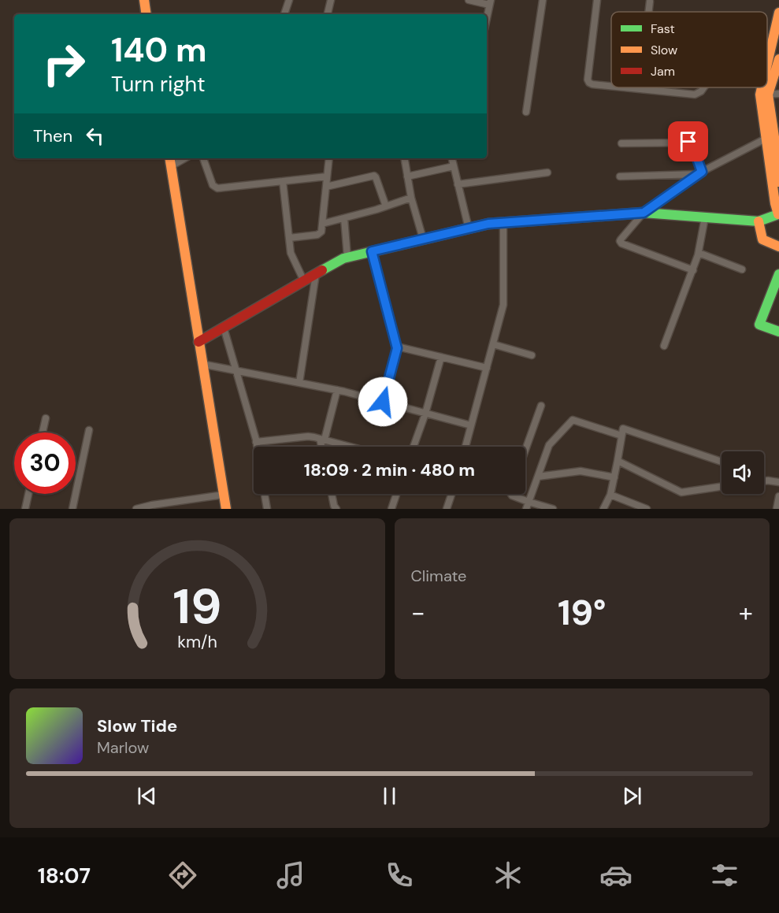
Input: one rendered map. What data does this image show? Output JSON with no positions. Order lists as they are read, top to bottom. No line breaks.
{"legend":["Fast","Slow","Jam"],"page":{"turn":["140 m","Turn right"],"then":"Then","limit":"30","trip":"18:09 · 2 min · 480 m","tile":"Climate","heat":["−","19°","+"],"song":["Slow Tide","Marlow"],"tabs":"18:07","gauge":["19","km/h"]}}
